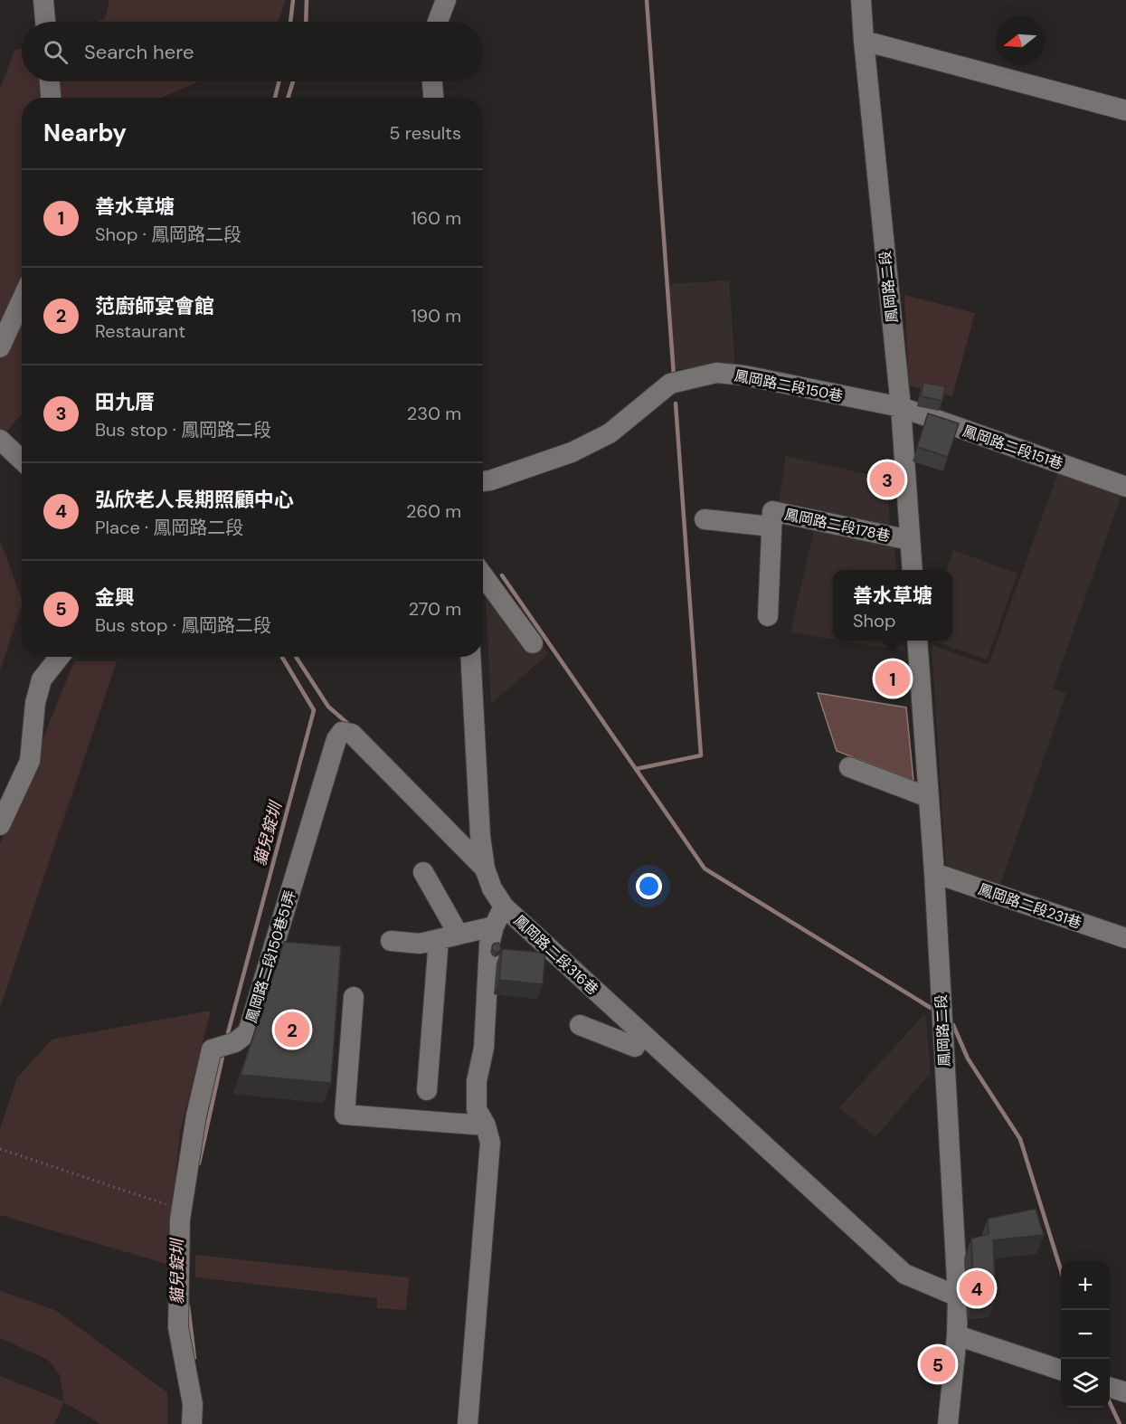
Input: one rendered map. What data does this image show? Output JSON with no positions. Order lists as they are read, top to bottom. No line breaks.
{"streets":{"street":["鳳岡路二段","鳳岡路二段150巷","鳳岡路二段151巷","鳳岡路二段178巷","鳳岡路二段231巷","鳳岡路二段316巷","鳳岡路二段150巷51弄"]},"crossings":[["鳳岡路二段","鳳岡路二段150巷"],["鳳岡路二段","鳳岡路二段151巷"],["鳳岡路二段","鳳岡路二段178巷"],["鳳岡路二段","鳳岡路二段231巷"],["鳳岡路二段","鳳岡路二段316巷"],["鳳岡路二段150巷","鳳岡路二段151巷"],["鳳岡路二段316巷","鳳岡路二段150巷51弄"]],"water":["貓兒錠圳"],"north":"left","page":{"search":"Search here","heading":["Nearby","5 results"],"list":[{"mark":"1","name":"善水草塘","note":"Shop · 鳳岡路二段","value":"160 m"},{"mark":"2","name":"范廚師宴會館","note":"Restaurant","value":"190 m"},{"mark":"3","name":"田九厝","note":"Bus stop · 鳳岡路二段","value":"230 m"},{"mark":"4","name":"弘欣老人長期照顧中心","note":"Place · 鳳岡路二段","value":"260 m"},{"mark":"5","name":"金興","note":"Bus stop · 鳳岡路二段","value":"270 m"}],"pins":["3","1","2","4","5"],"popup":["善水草塘","Shop"],"map_buttons":["+","−"]}}
